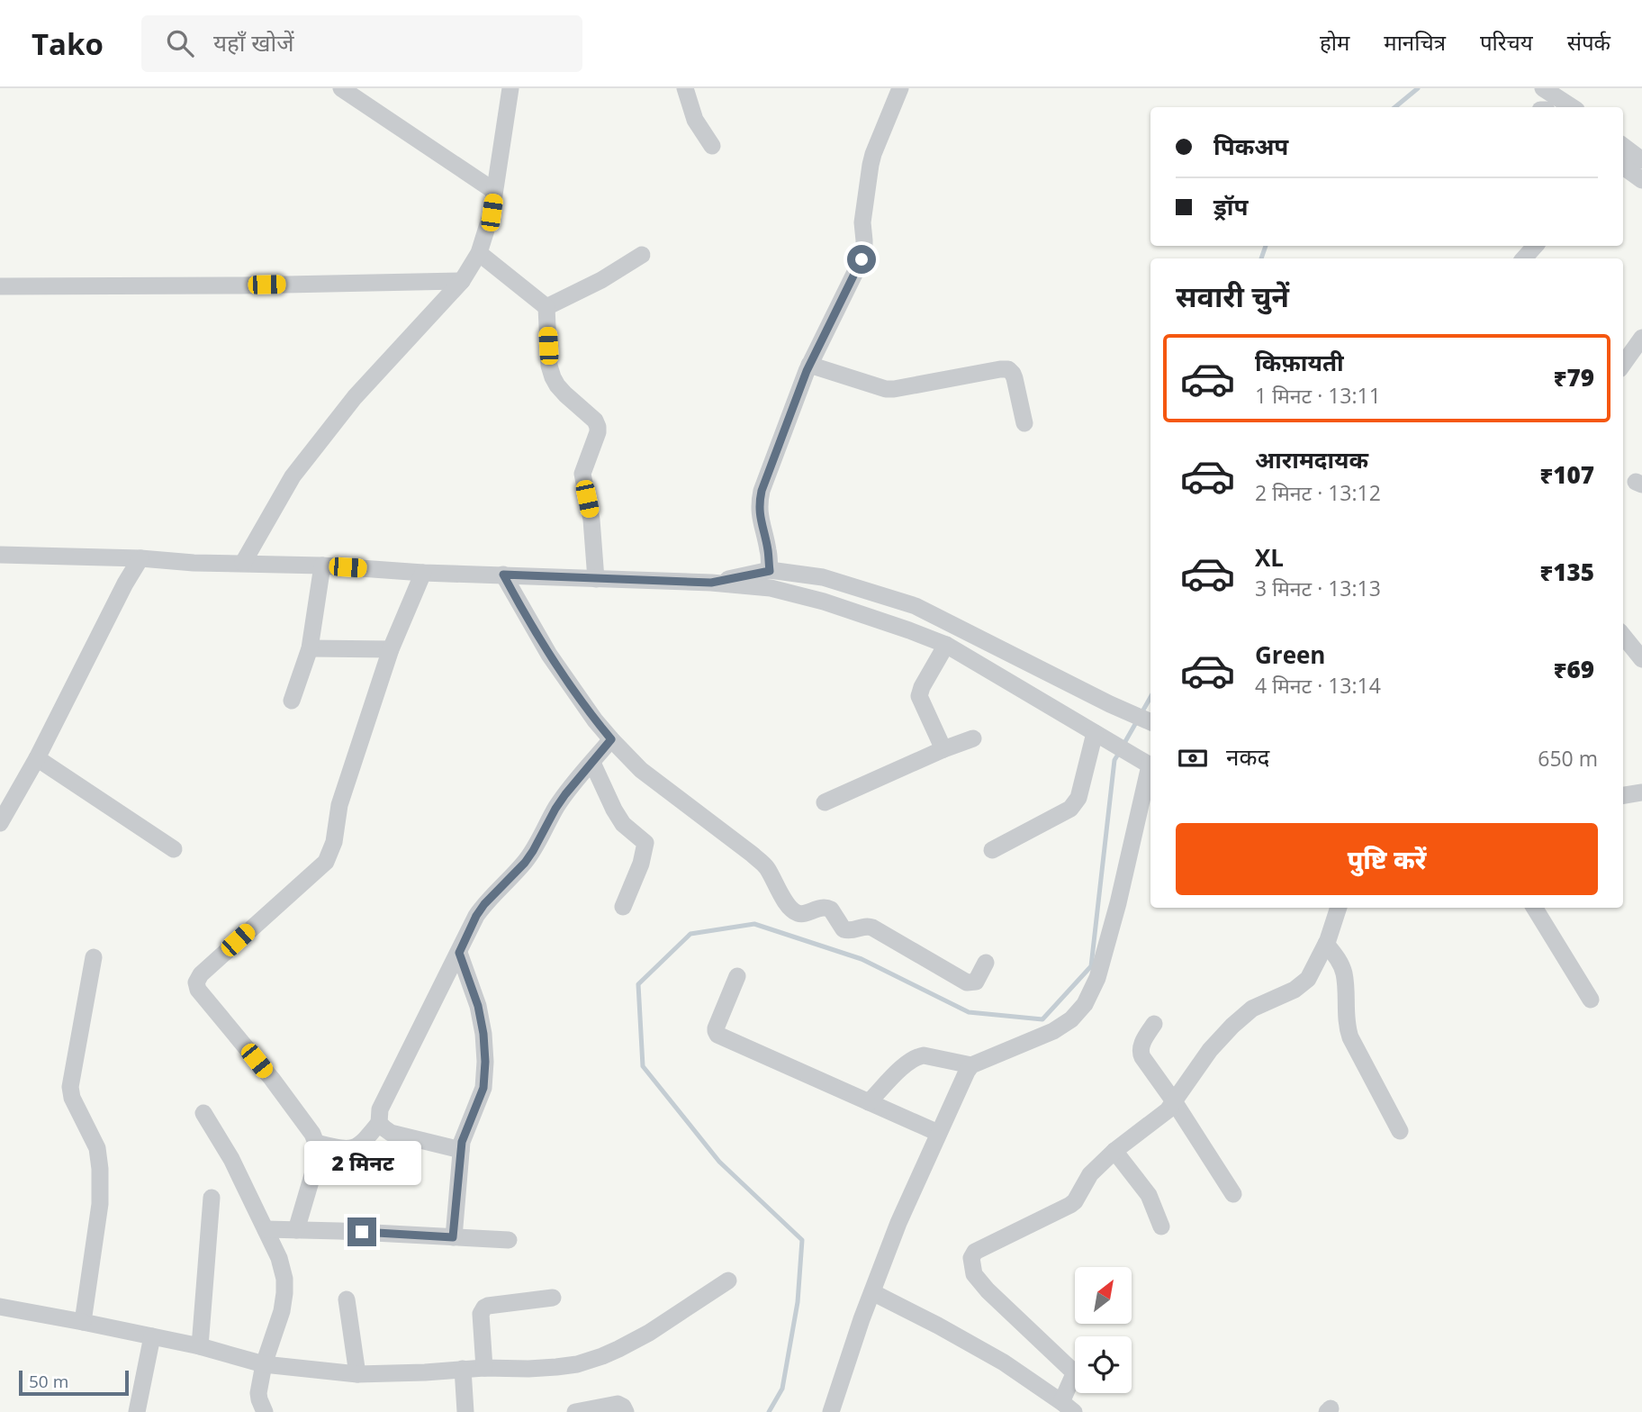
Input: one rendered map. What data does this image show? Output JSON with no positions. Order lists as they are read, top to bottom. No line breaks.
{"scale_bar":"50 m","north":"top right","page":{"header":"Tako","search":"यहाँ खोजें","nav":["होम","मानचित्र","परिचय","संपर्क"],"banner":["पिकअप","ड्रॉप"],"heading":"सवारी चुनें","list":[{"name":"किफ़ायती","note":"1 मिनट · 13:11","value":"₹79"},{"name":"आरामदायक","note":"2 मिनट · 13:12","value":"₹107"},{"name":"XL","note":"3 मिनट · 13:13","value":"₹135"},{"name":"Green","note":"4 मिनट · 13:14","value":"₹69"}],"pay":["नकद","650 m"],"buttons":"पुष्टि करें","bubble":"2 मिनट","scale":"50 m"}}
